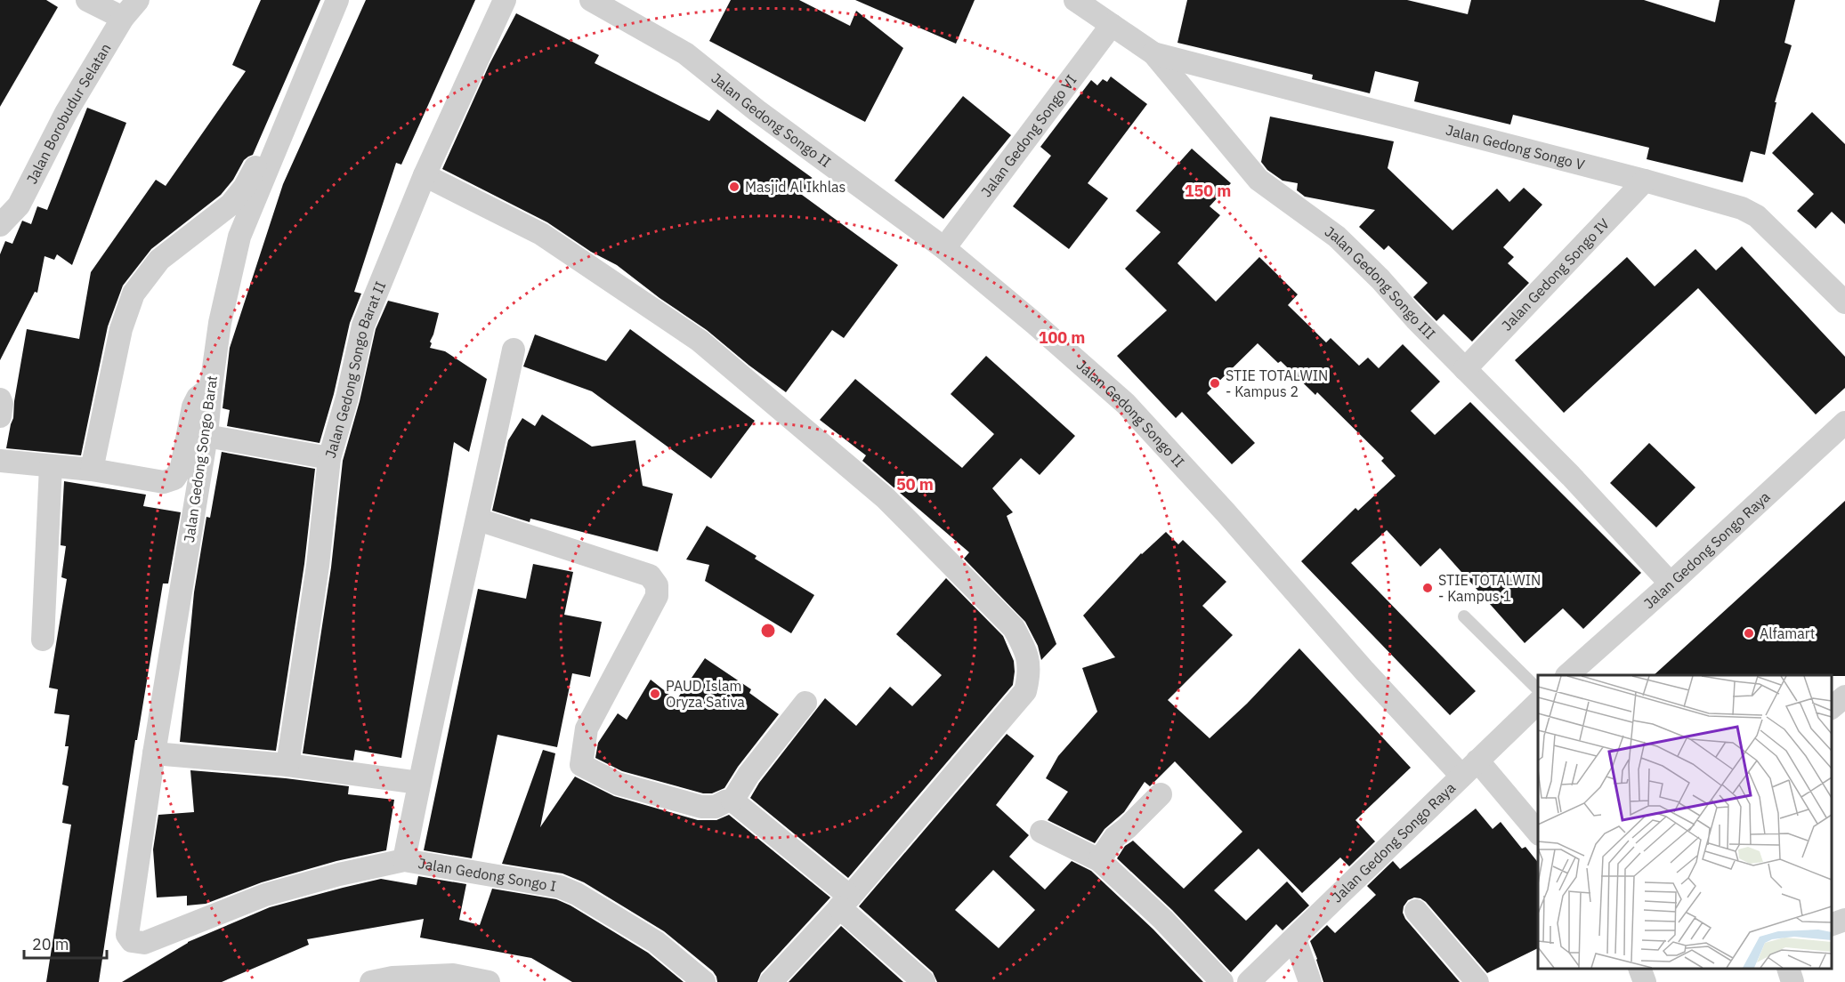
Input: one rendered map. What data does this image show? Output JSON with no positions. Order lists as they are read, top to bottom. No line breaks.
{"streets":{"street":["Jalan Borobudur Selatan","Jalan Gedong Songo II","Jalan Gedong Songo VI","Jalan Gedong Songo V","Jalan Gedong Songo IV","Jalan Gedong Songo III","Jalan Gedong Songo Barat II","Jalan Gedong Songo Barat","Jalan Gedong Songo Raya","Jalan Gedong Songo I"]},"crossings":[["Jalan Gedong Songo II","Jalan Gedong Songo VI"],["Jalan Gedong Songo II","Jalan Gedong Songo Raya"],["Jalan Gedong Songo VI","Jalan Gedong Songo III"],["Jalan Gedong Songo V","Jalan Gedong Songo IV"],["Jalan Gedong Songo V","Jalan Gedong Songo III"],["Jalan Gedong Songo IV","Jalan Gedong Songo III"],["Jalan Gedong Songo III","Jalan Gedong Songo Raya"],["Jalan Gedong Songo Barat","Jalan Gedong Songo I"]],"places":["Masjid Al Ikhlas","STIE TOTALWIN - Kampus 2","STIE TOTALWIN - Kampus 1","Alfamart","PAUD Islam Oryza Sativa"],"scale_bar":"20 m","rings":["150 m","100 m","50 m"]}
